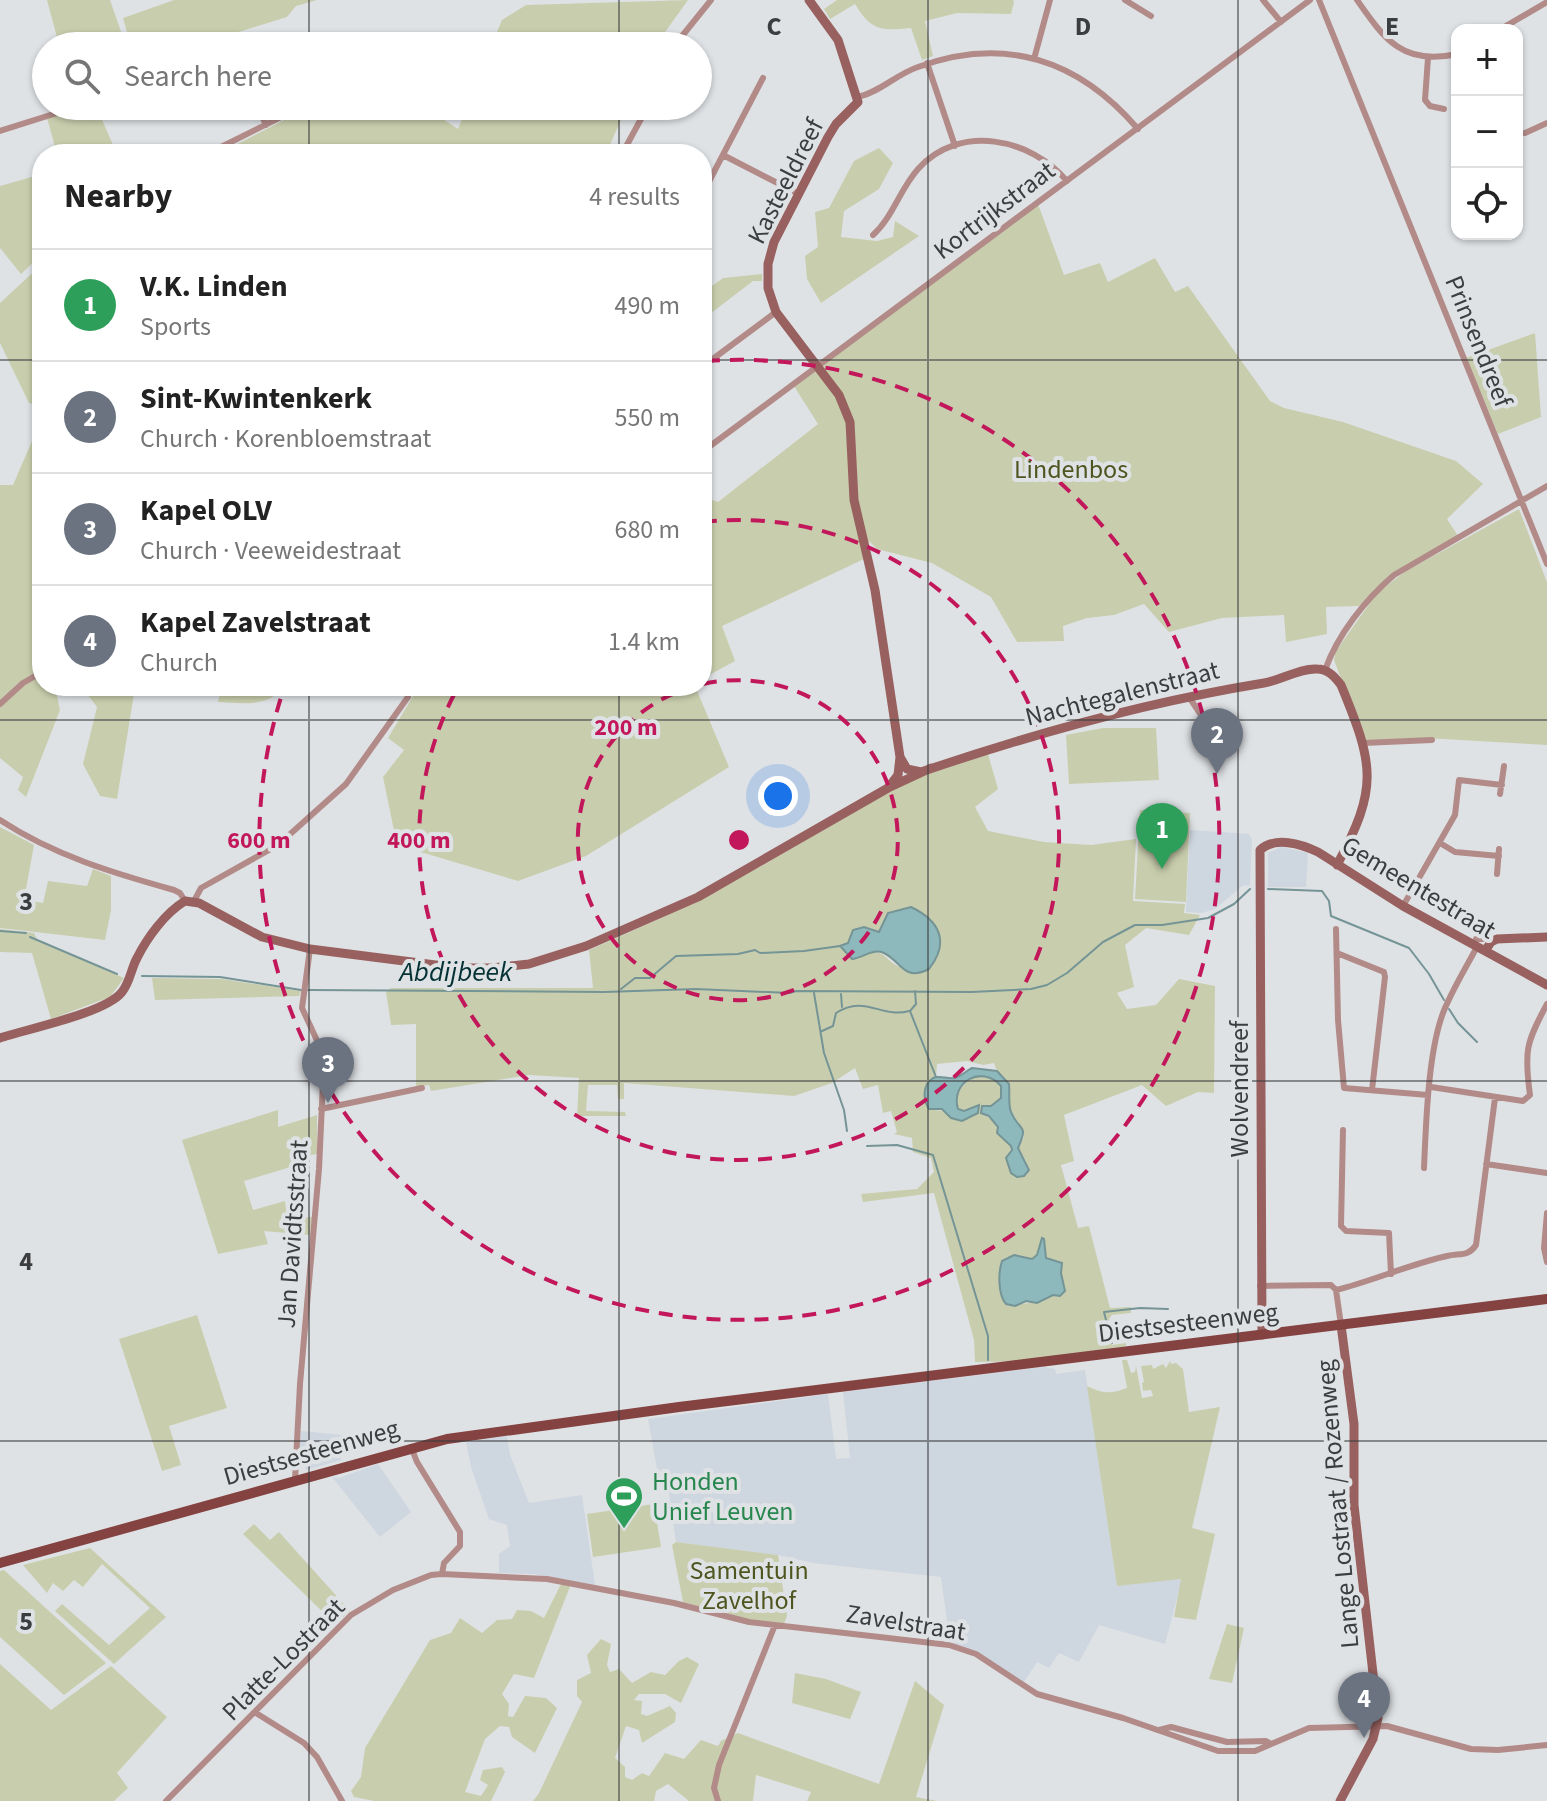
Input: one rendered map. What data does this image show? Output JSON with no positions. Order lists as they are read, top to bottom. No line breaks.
{"streets":{"main road":["Diestsesteenweg"],"street":["Kasteeldreef","Kortrijkstraat","Prinsendreef","Nachtegalenstraat","Gemeentestraat","Wolvendreef","Jan Davidtsstraat","Lange Lostraat / Rozenweg","Zavelstraat","Platte-Lostraat"]},"crossings":[["Kasteeldreef","Kortrijkstraat"],["Kasteeldreef","Nachtegalenstraat"],["Nachtegalenstraat","Jan Davidtsstraat"],["Gemeentestraat","Wolvendreef"],["Wolvendreef","Diestsesteenweg"],["Jan Davidtsstraat","Diestsesteenweg"],["Diestsesteenweg","Lange Lostraat / Rozenweg"],["Lange Lostraat / Rozenweg","Zavelstraat"],["Zavelstraat","Platte-Lostraat"]],"water":["Abdijbeek"],"parks":["Lindenbos","Samentuin Zavelhof"],"places":{"sports":["Honden Unief Leuven"]},"page":{"map_buttons":["+","−"],"search":"Search here","heading":["Nearby","4 results"],"list":[{"mark":"1","name":"V.K. Linden","note":"Sports","value":"490 m"},{"mark":"2","name":"Sint-Kwintenkerk","note":"Church · Korenbloemstraat","value":"550 m"},{"mark":"3","name":"Kapel OLV","note":"Church · Veeweidestraat","value":"680 m"},{"mark":"4","name":"Kapel Zavelstraat","note":"Church","value":"1.4 km"}],"pins":["2","1","3","4"]},"grid":{"columns":["C","D","E"],"rows":["3","4","5"]},"rings":["200 m","400 m","600 m"]}
